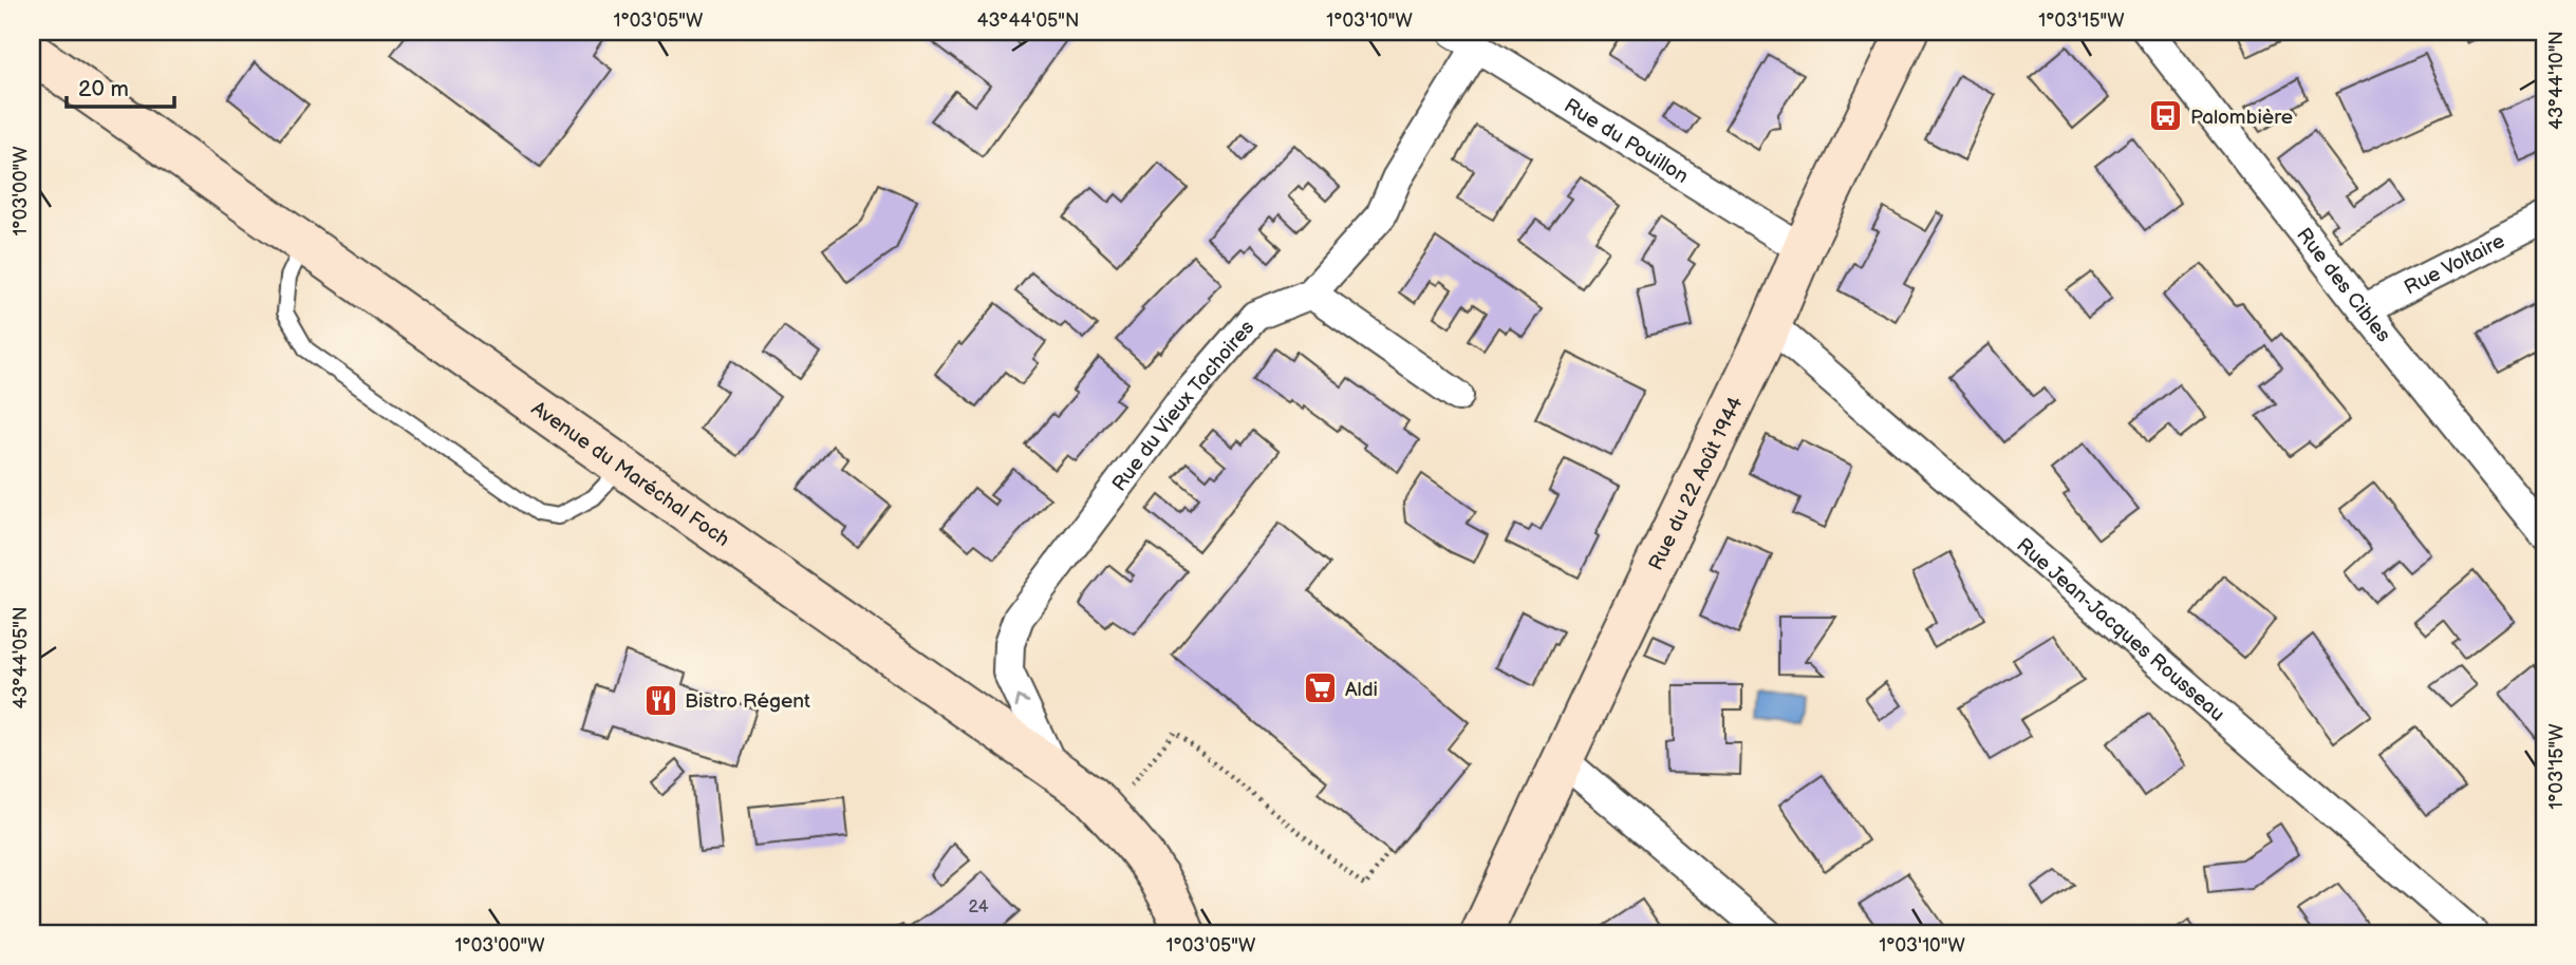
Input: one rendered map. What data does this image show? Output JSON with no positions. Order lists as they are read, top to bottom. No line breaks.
{"streets":{"main road":["Avenue du Maréchal Foch","Rue du 22 Août 1944"],"street":["Rue du Pouillon","Rue Voltaire","Rue des Cibles","Rue du Vieux Tachoires","Rue Jean-Jacques Rousseau"]},"crossings":[["Rue du Pouillon","Rue du Vieux Tachoires"],["Rue du Pouillon","Rue du 22 Août 1944"],["Rue Voltaire","Rue des Cibles"],["Rue du Vieux Tachoires","Avenue du Maréchal Foch"],["Rue du 22 Août 1944","Rue Jean-Jacques Rousseau"]],"one_way":["Rue du Vieux Tachoires"],"places":{"bus stop":["Palombière"],"supermarket":["Aldi"],"restaurant":["Bistro Régent"]},"house_numbers":["24"],"scale_bar":"20 m","coordinates":["1°03'05\"W","43°44'05\"N","1°03'10\"W","1°03'15\"W","43°44'10\"N","1°03'00\"W"]}
